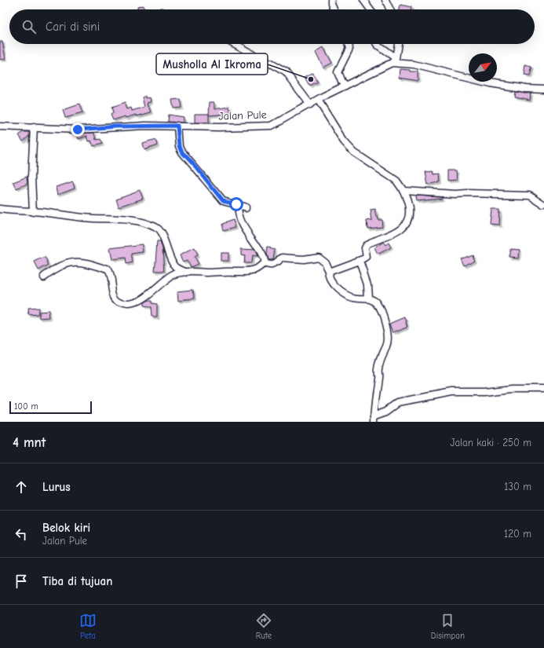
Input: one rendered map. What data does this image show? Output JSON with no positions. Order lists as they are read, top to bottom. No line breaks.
{"streets":{"street":["Jalan Pule"]},"places":["Musholla Al Ikroma"],"scale_bar":"100 m","north":"top right","page":{"search":"Cari di sini","scale":"100 m","heading":["4 mnt","Jalan kaki · 250 m"],"list":[["Lurus","130 m"],["Belok kiri","Jalan Pule","120 m"],"Tiba di tujuan"],"nav":["Peta","Rute","Disimpan"]}}
